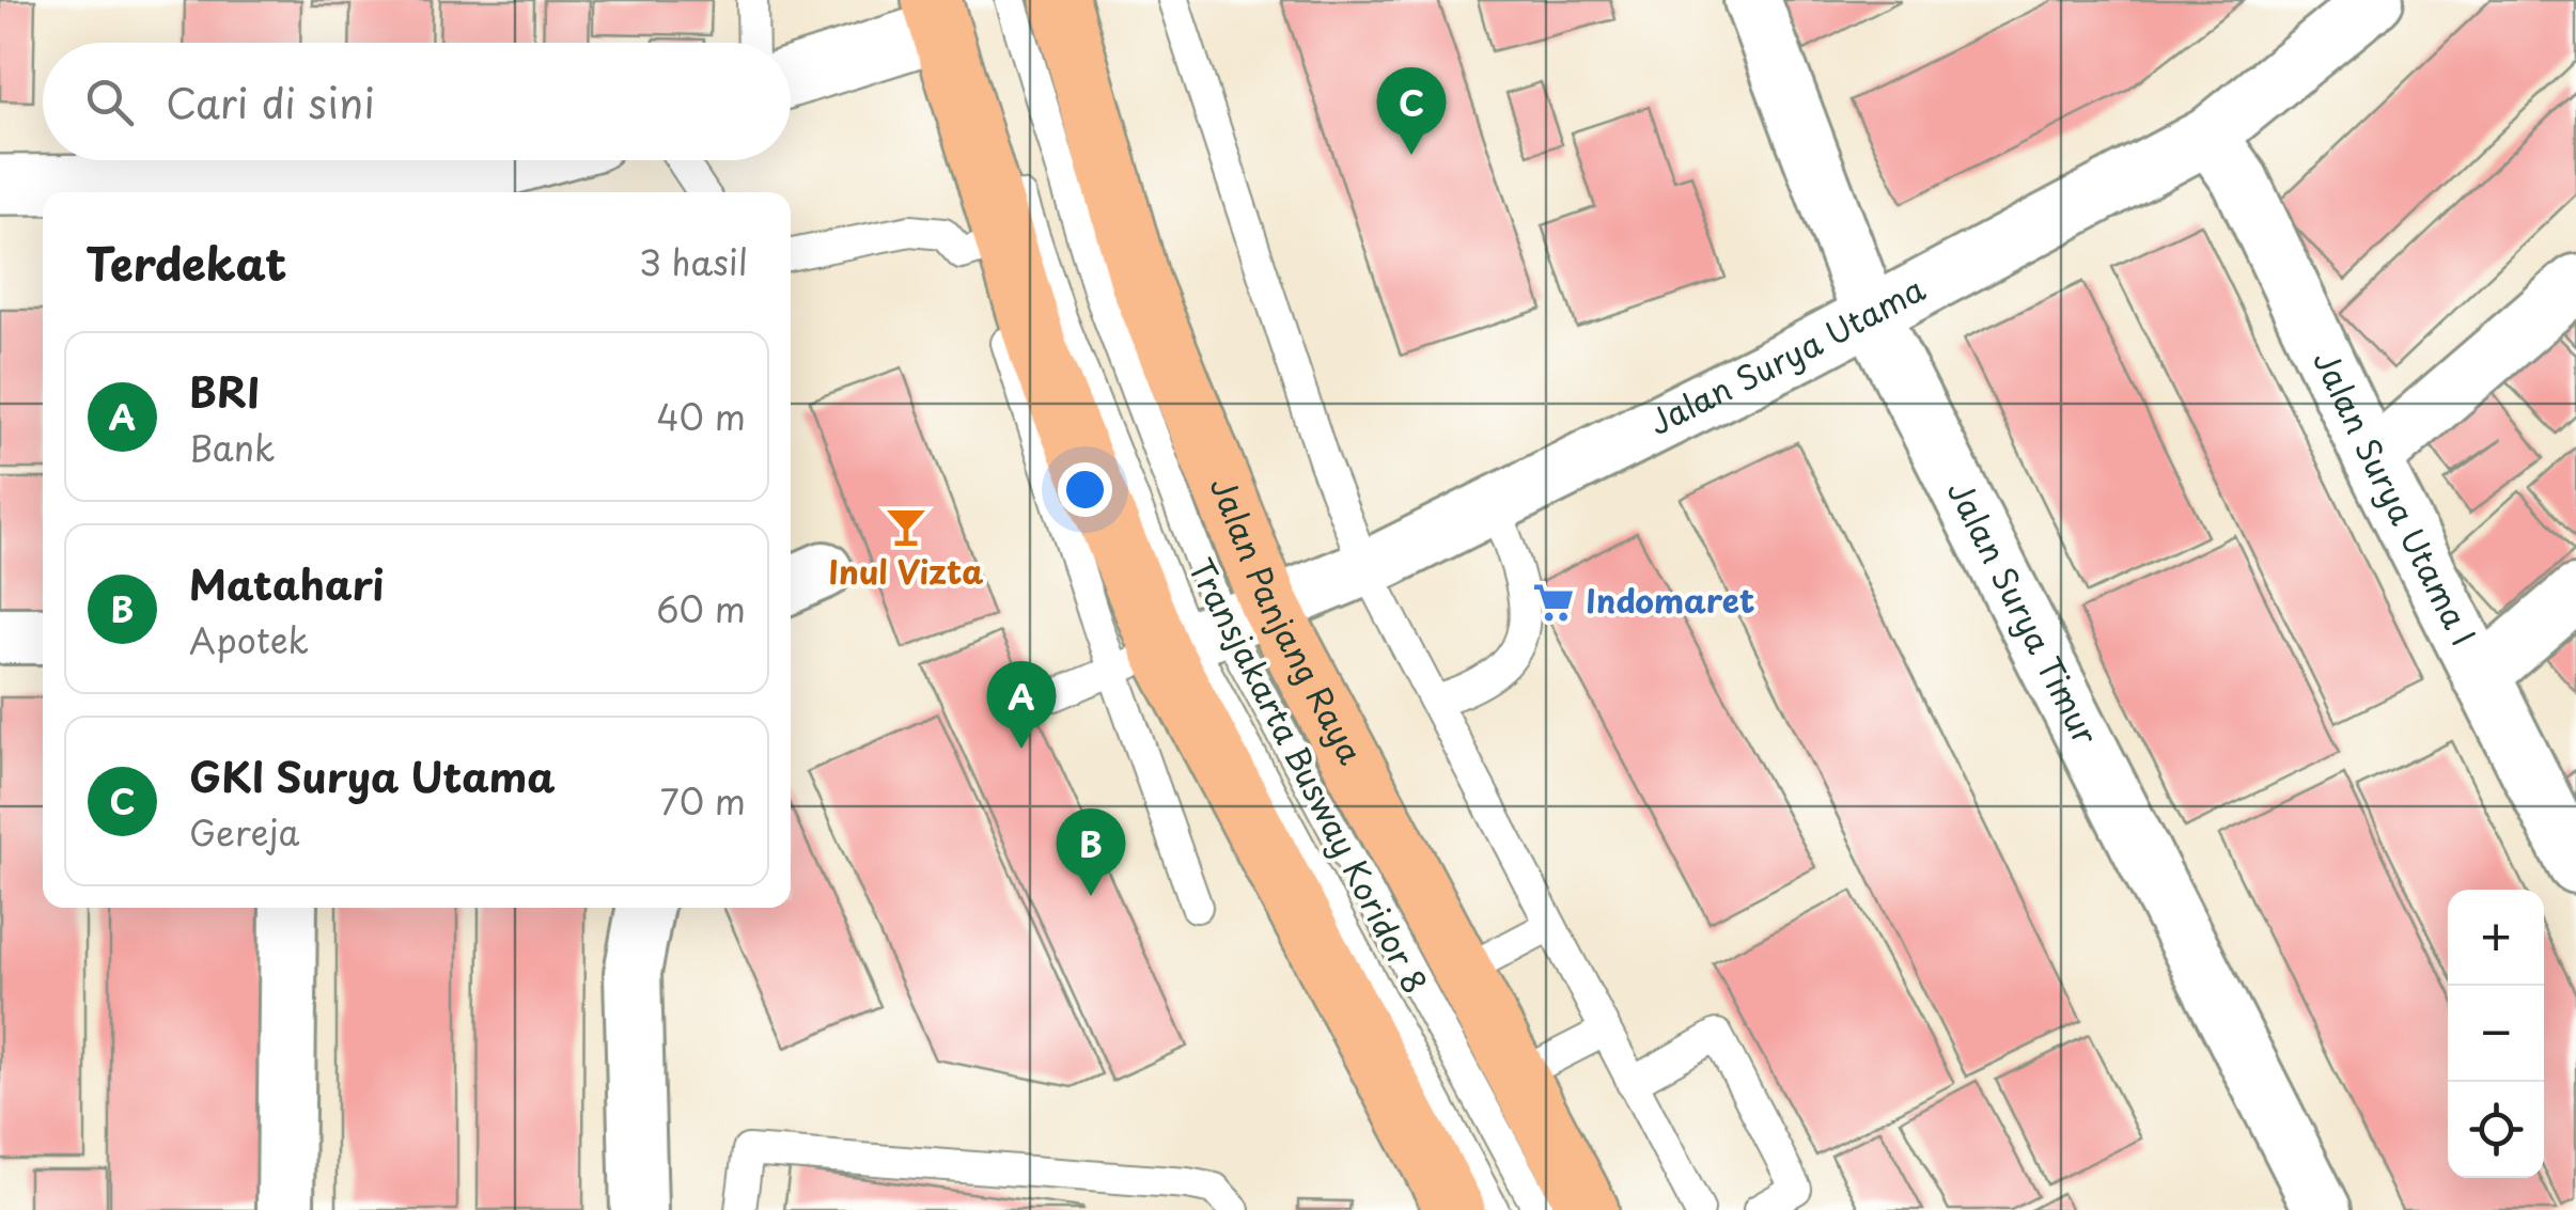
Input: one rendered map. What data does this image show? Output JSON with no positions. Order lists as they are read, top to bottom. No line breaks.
{"streets":{"main road":["Jalan Panjang Raya"],"street":["Jalan Surya Utama","Jalan Surya Utama I","Jalan Surya Timur"],"lane":["Transjakarta Busway Koridor 8"]},"crossings":[["Jalan Surya Utama","Jalan Surya Utama I"],["Jalan Surya Utama","Jalan Surya Timur"],["Jalan Surya Utama","Jalan Panjang Raya"],["Jalan Surya Utama","Transjakarta Busway Koridor 8"],["Jalan Panjang Raya","Transjakarta Busway Koridor 8"]],"places":{"bar":["Inul Vizta"],"supermarket":["Indomaret"]},"page":{"search":"Cari di sini","pins":["C","A","B"],"heading":["Terdekat","3 hasil"],"list":[{"mark":"A","name":"BRI","note":"Bank","value":"40 m"},{"mark":"B","name":"Matahari","note":"Apotek","value":"60 m"},{"mark":"C","name":"GKI Surya Utama","note":"Gereja","value":"70 m"}],"map_buttons":["+","−"]}}
